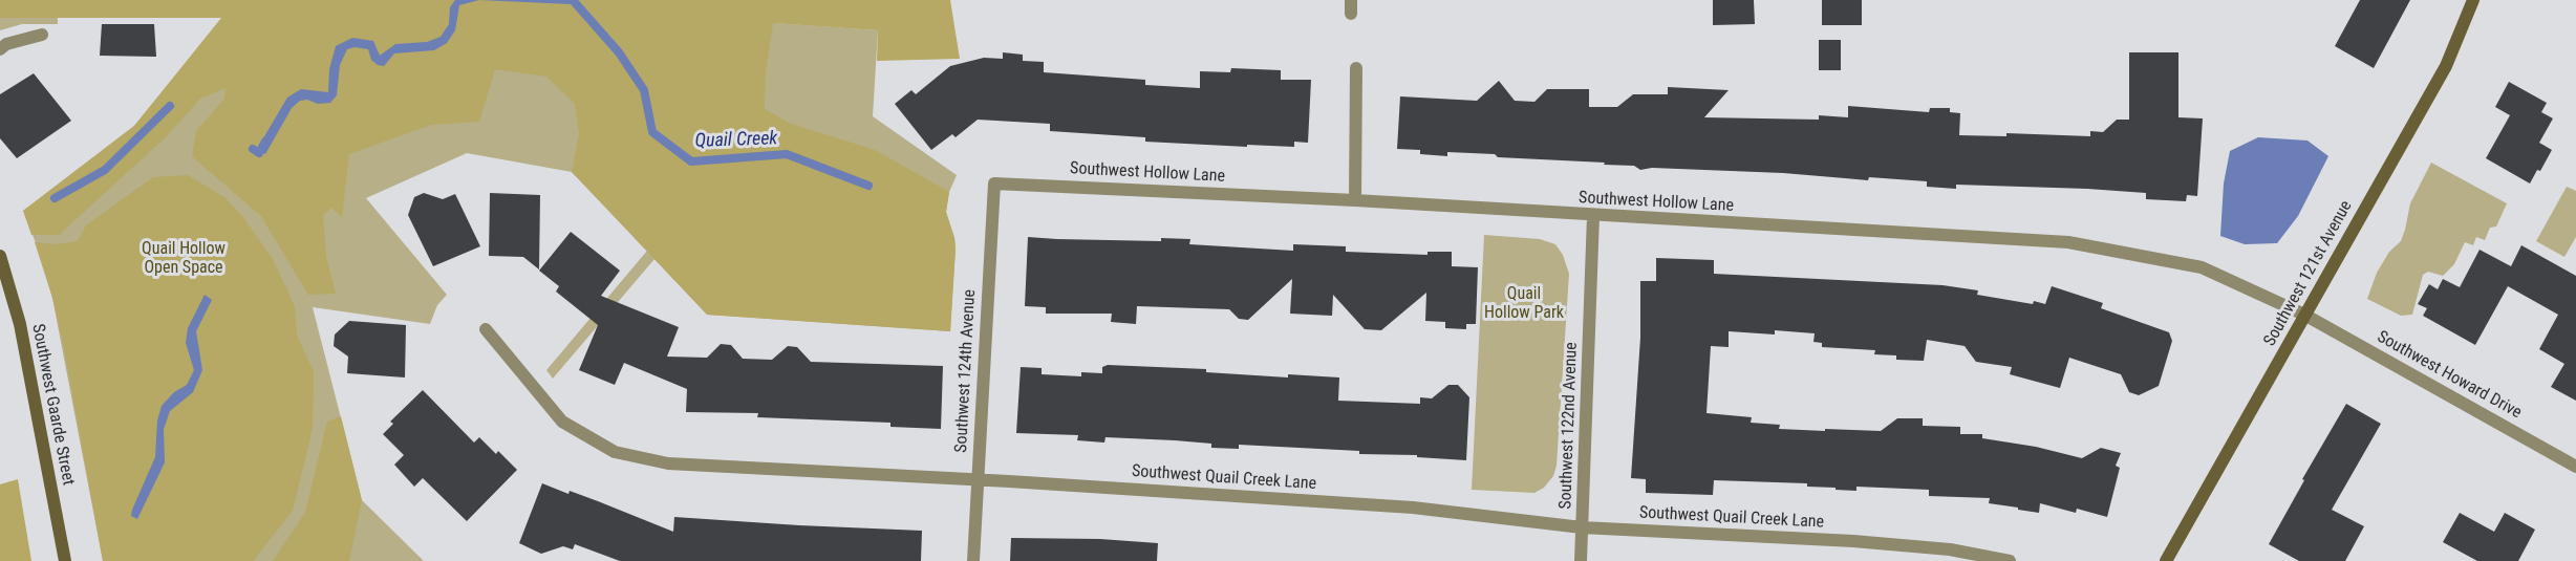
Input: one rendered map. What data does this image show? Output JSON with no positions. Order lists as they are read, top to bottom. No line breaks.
{"streets":{"main road":["Southwest 121st Avenue","Southwest Gaarde Street"],"street":["Southwest Hollow Lane","Southwest 124th Avenue","Southwest Howard Drive","Southwest 122nd Avenue","Southwest Quail Creek Lane"]},"crossings":[["Southwest Hollow Lane","Southwest 121st Avenue"],["Southwest Hollow Lane","Southwest 124th Avenue"],["Southwest Hollow Lane","Southwest Howard Drive"],["Southwest Hollow Lane","Southwest 122nd Avenue"],["Southwest 121st Avenue","Southwest Howard Drive"],["Southwest 124th Avenue","Southwest Quail Creek Lane"],["Southwest 122nd Avenue","Southwest Quail Creek Lane"]],"water":["Quail Creek"],"parks":["Quail Hollow Open Space","Quail Hollow Park"]}
